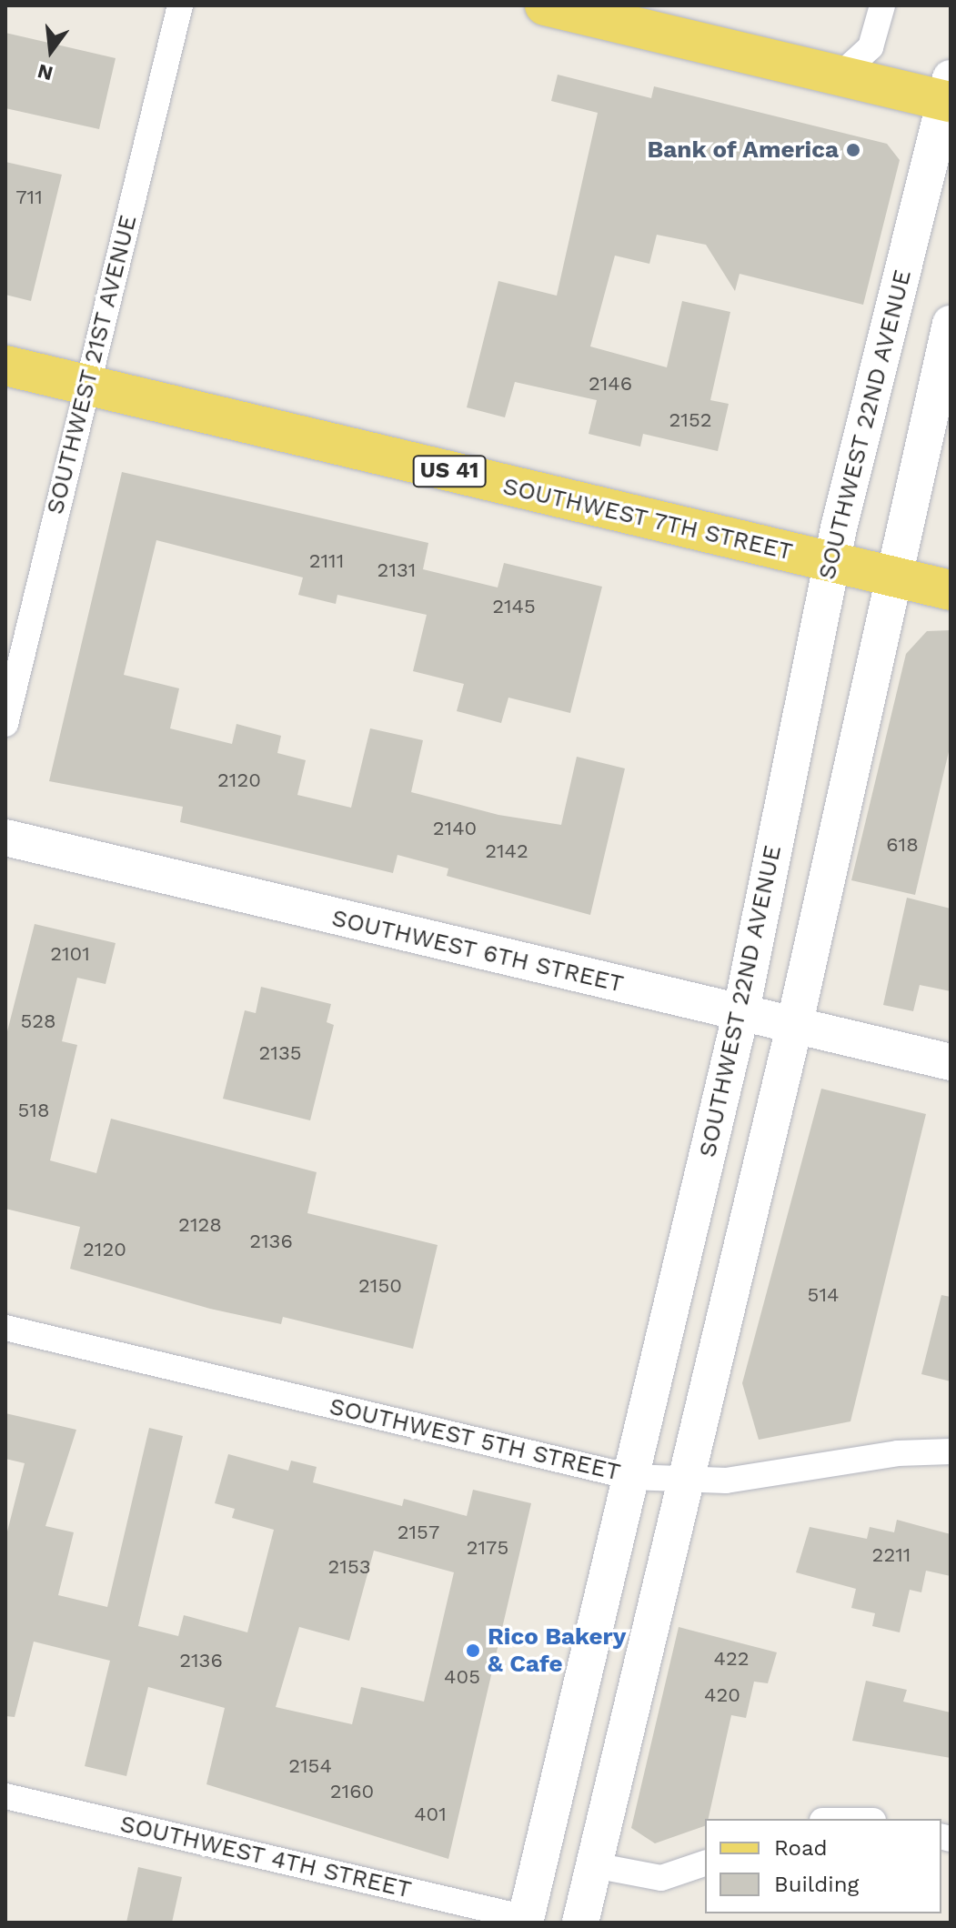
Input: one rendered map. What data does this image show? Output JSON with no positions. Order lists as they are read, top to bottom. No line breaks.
{"streets":{"main road":["SOUTHWEST 22ND AVENUE","US 41","SOUTHWEST 7TH STREET","SOUTHWEST 6TH STREET"],"street":["SOUTHWEST 21ST AVENUE","SOUTHWEST 5TH STREET","SOUTHWEST 4TH STREET"]},"crossings":[["SOUTHWEST 21ST AVENUE","SOUTHWEST 7TH STREET"],["SOUTHWEST 22ND AVENUE","SOUTHWEST 7TH STREET"],["SOUTHWEST 22ND AVENUE","SOUTHWEST 6TH STREET"],["SOUTHWEST 22ND AVENUE","SOUTHWEST 5TH STREET"],["SOUTHWEST 22ND AVENUE","SOUTHWEST 4TH STREET"]],"places":["Bank of America","Rico Bakery & Cafe"],"house_numbers":["711","2146","2152","2111","2131","2145","2120","2140","618","2142","2101","528","2135","518","2128","2136","2120","2150","514","2157","2175","2211","2153","422","2136","405","420","2154","2160","401"],"legend":["Road","Building"],"north":"bottom"}
